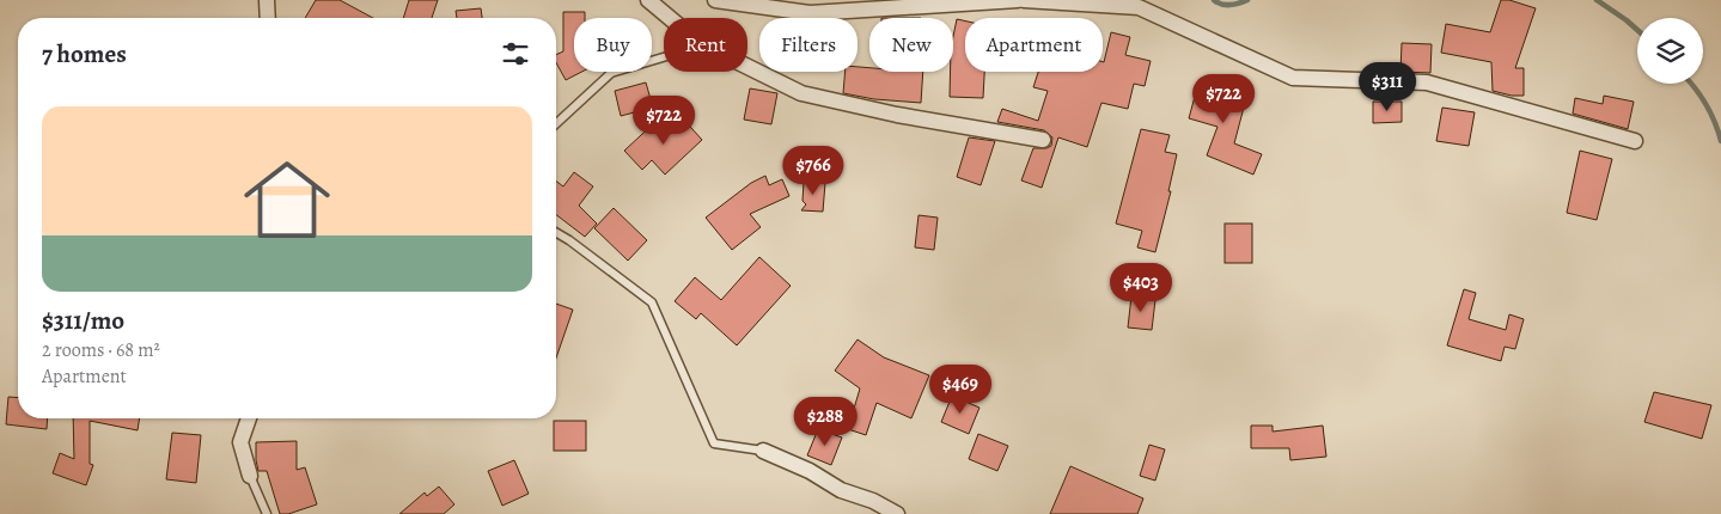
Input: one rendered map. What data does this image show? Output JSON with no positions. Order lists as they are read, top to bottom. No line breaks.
{"page":{"chip":["Buy","Rent","Filters","New","Apartment"],"heading":"7 homes","price":["$311","$722","$722","$766","$403","$469","$288"],"list":[{"name":"$311/mo","note":"2 rooms · 68 m² · Apartment"}]}}
